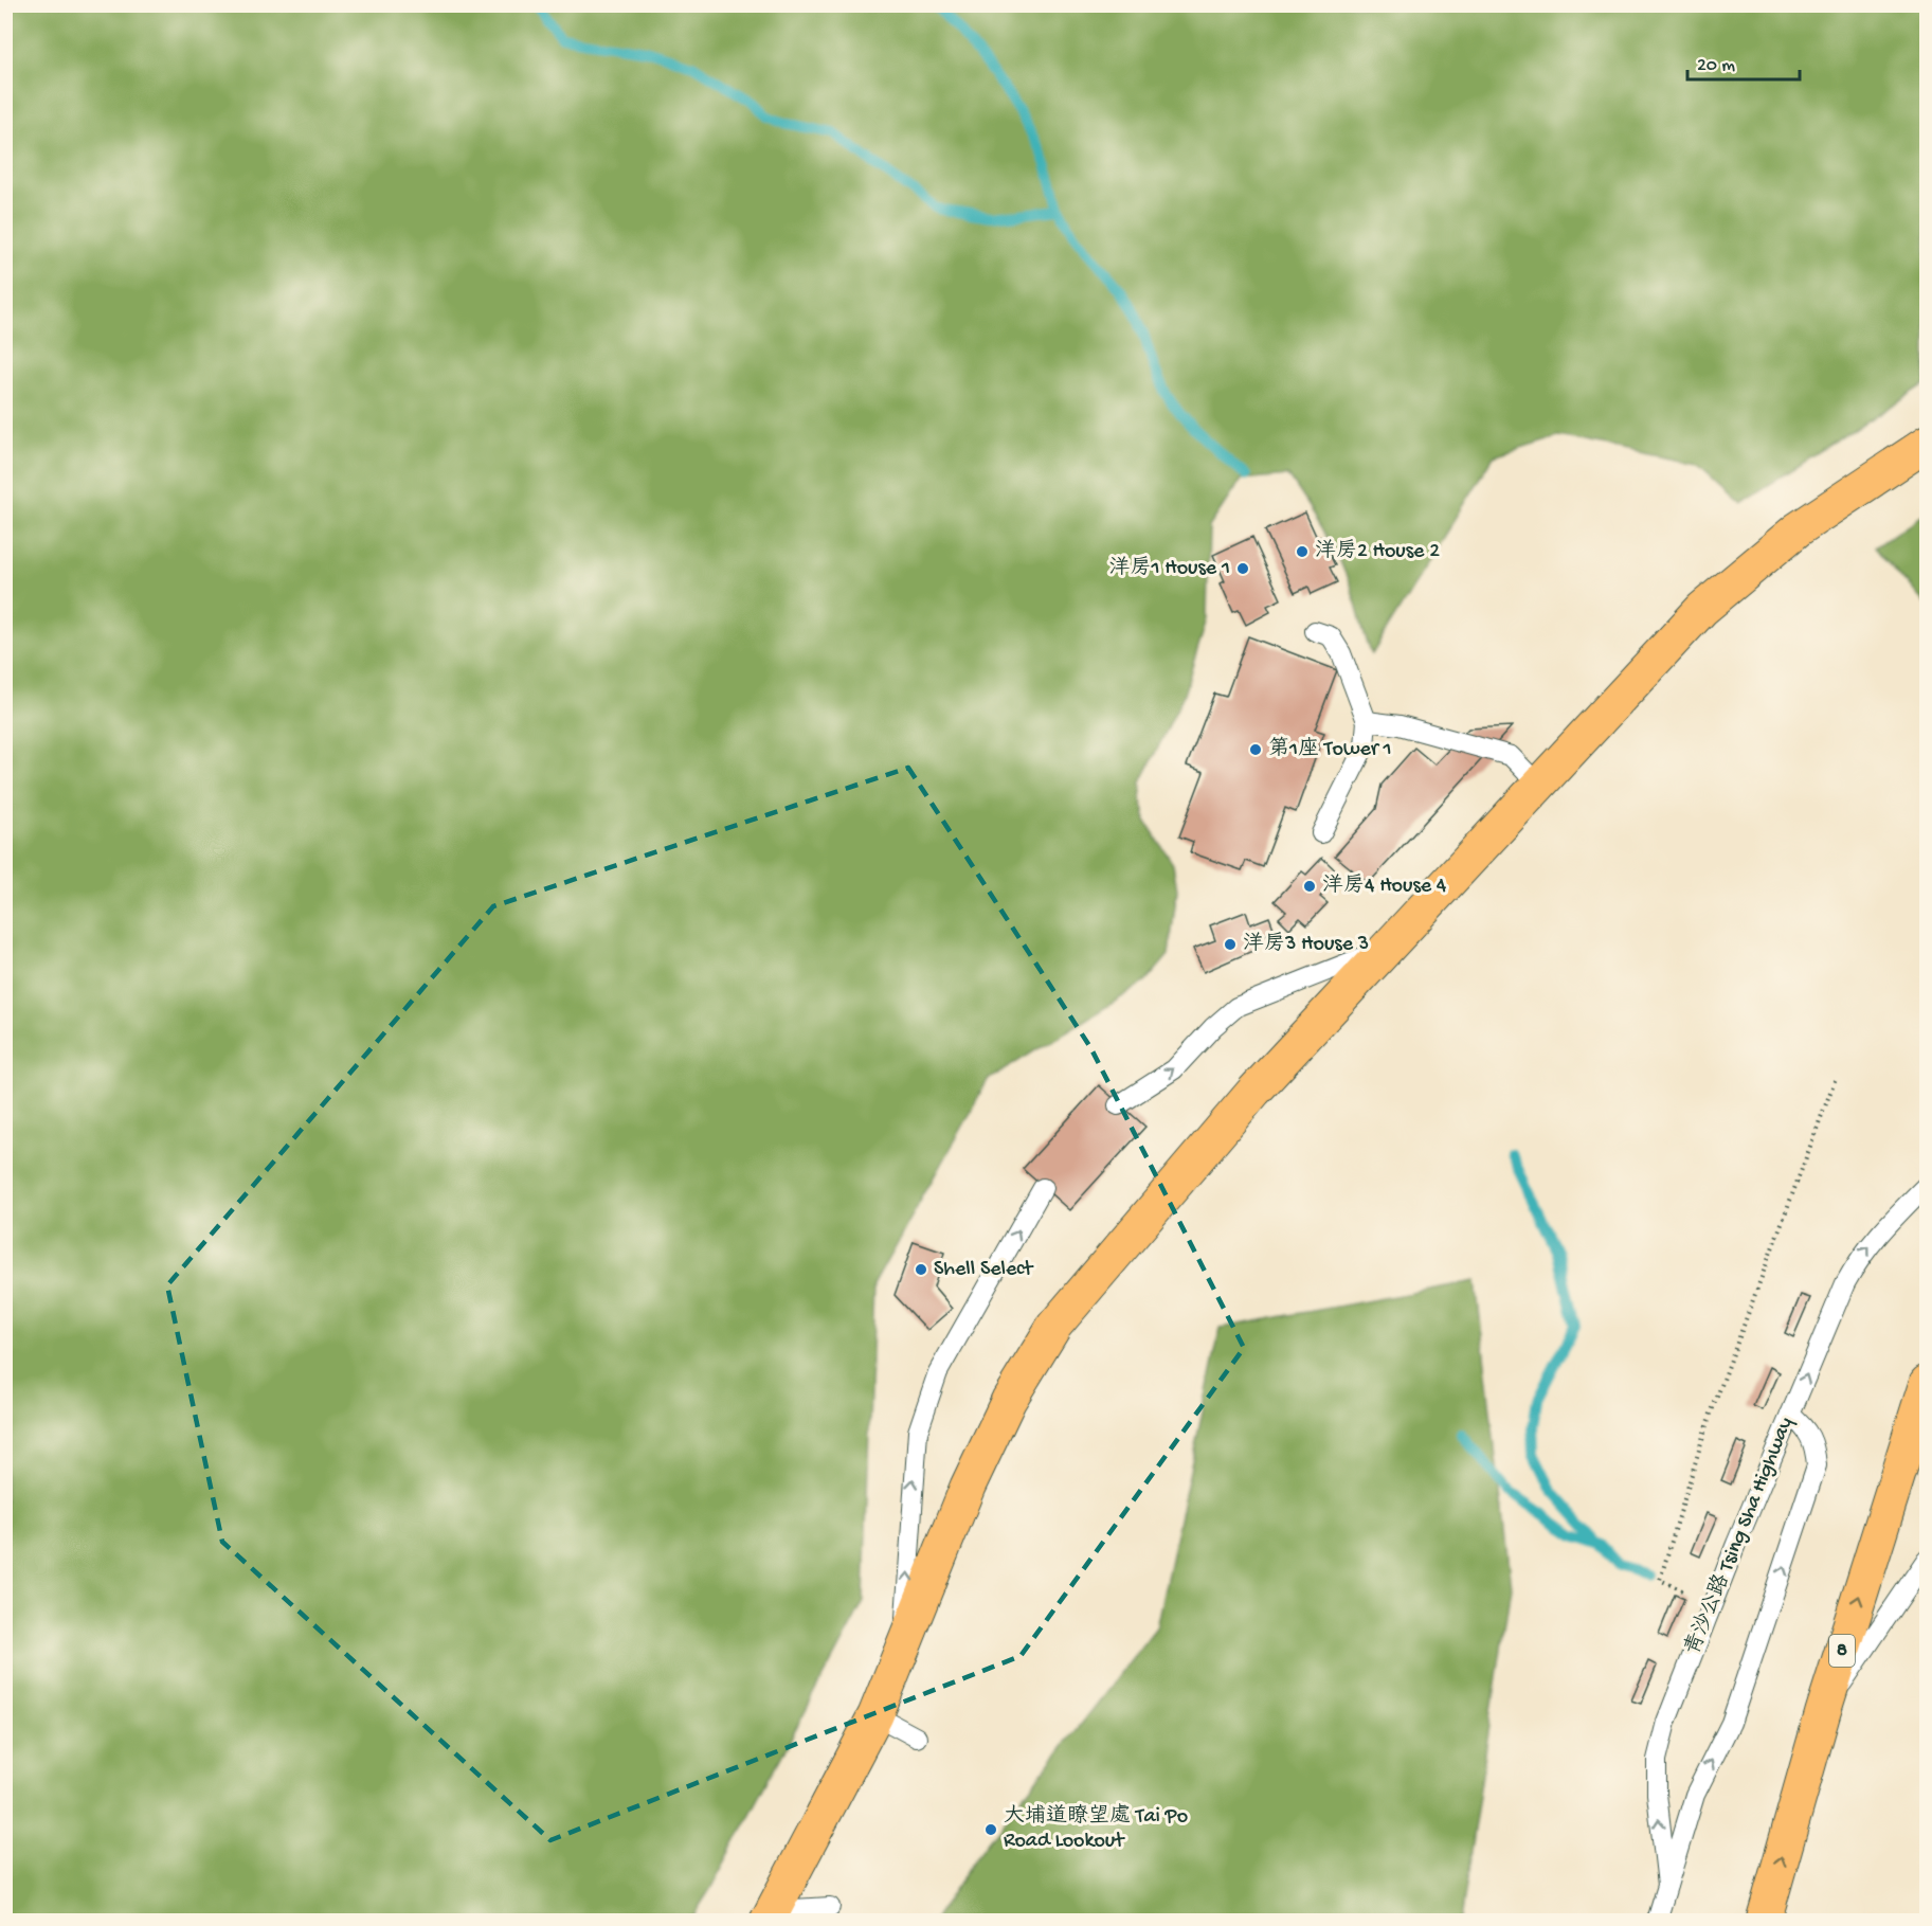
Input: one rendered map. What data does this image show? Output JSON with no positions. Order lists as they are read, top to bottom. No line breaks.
{"streets":{"main road":["8"],"lane":["青沙公路 Tsing Sha Highway"]},"places":["洋房2 House 2","洋房1 House 1","第1座 Tower 1","洋房4 House 4","洋房3 House 3","Shell Select","大埔道瞭望處 Tai Po Road Lookout"],"scale_bar":"20 m"}
